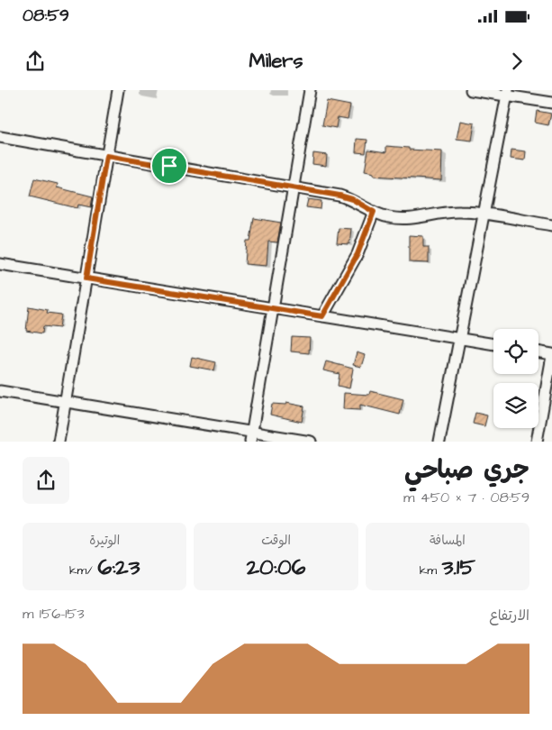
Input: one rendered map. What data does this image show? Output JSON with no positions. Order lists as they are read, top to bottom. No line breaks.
{"page":{"status":"08:59","header":"Milers","heading":["جري صباحي","08:59 · 7 × 450 m"],"stats":[["المسافة","3.15 km"],["الوقت","20:06"],["الوتيرة","6:23 /km"]],"chart":["الارتفاع","153–156 m"]}}
